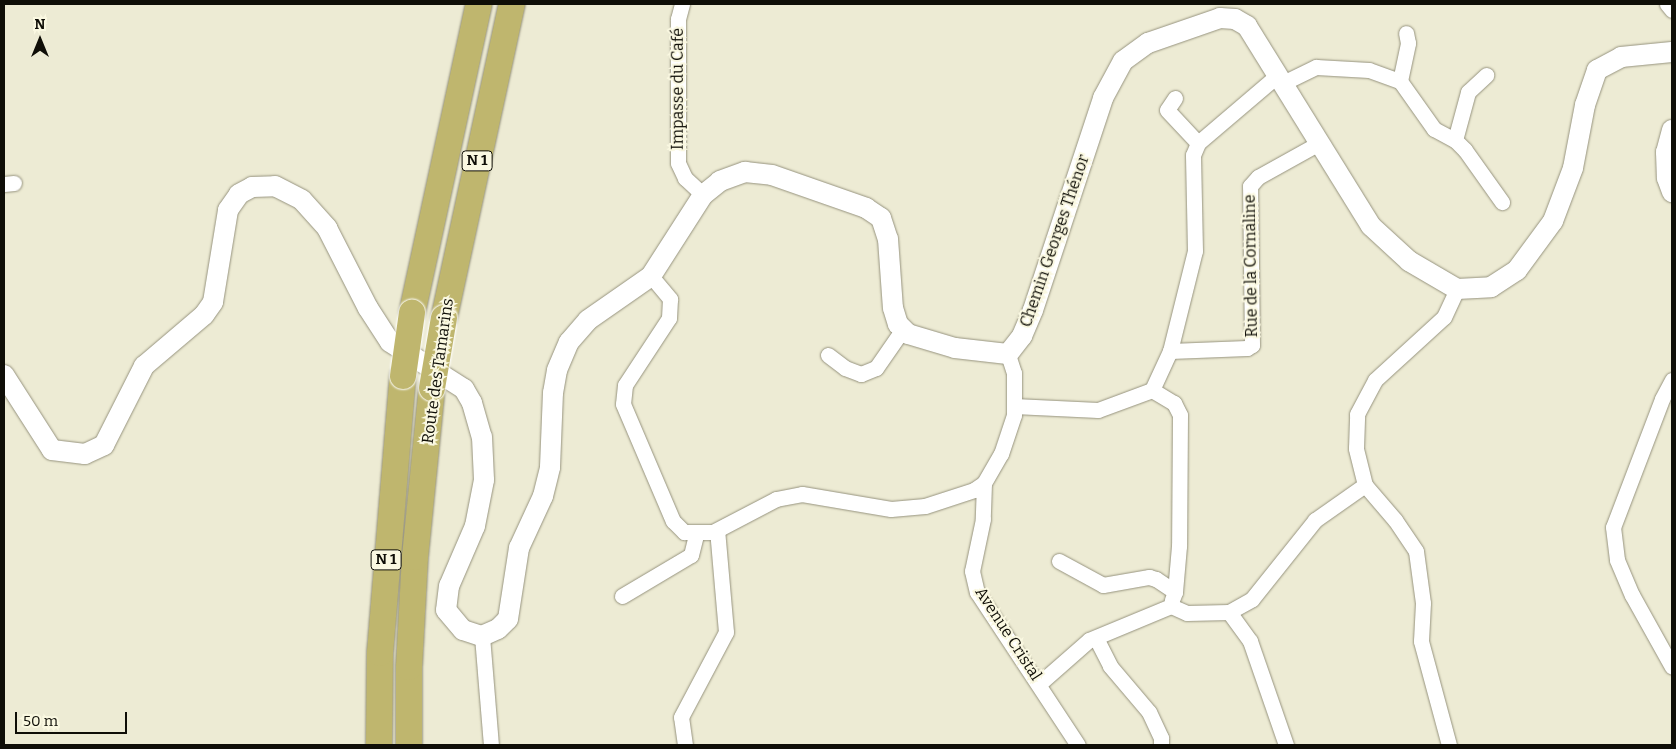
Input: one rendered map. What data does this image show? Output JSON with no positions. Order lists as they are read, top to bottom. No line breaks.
{"streets":{"highway":["N 1","Route des Tamarins"],"street":["Impasse du Café","Chemin Georges Thénor","Rue de la Cornaline","Avenue Cristal"]},"crossings":[["Chemin Georges Thénor","Rue de la Cornaline"]],"scale_bar":"50 m","north":"top"}
